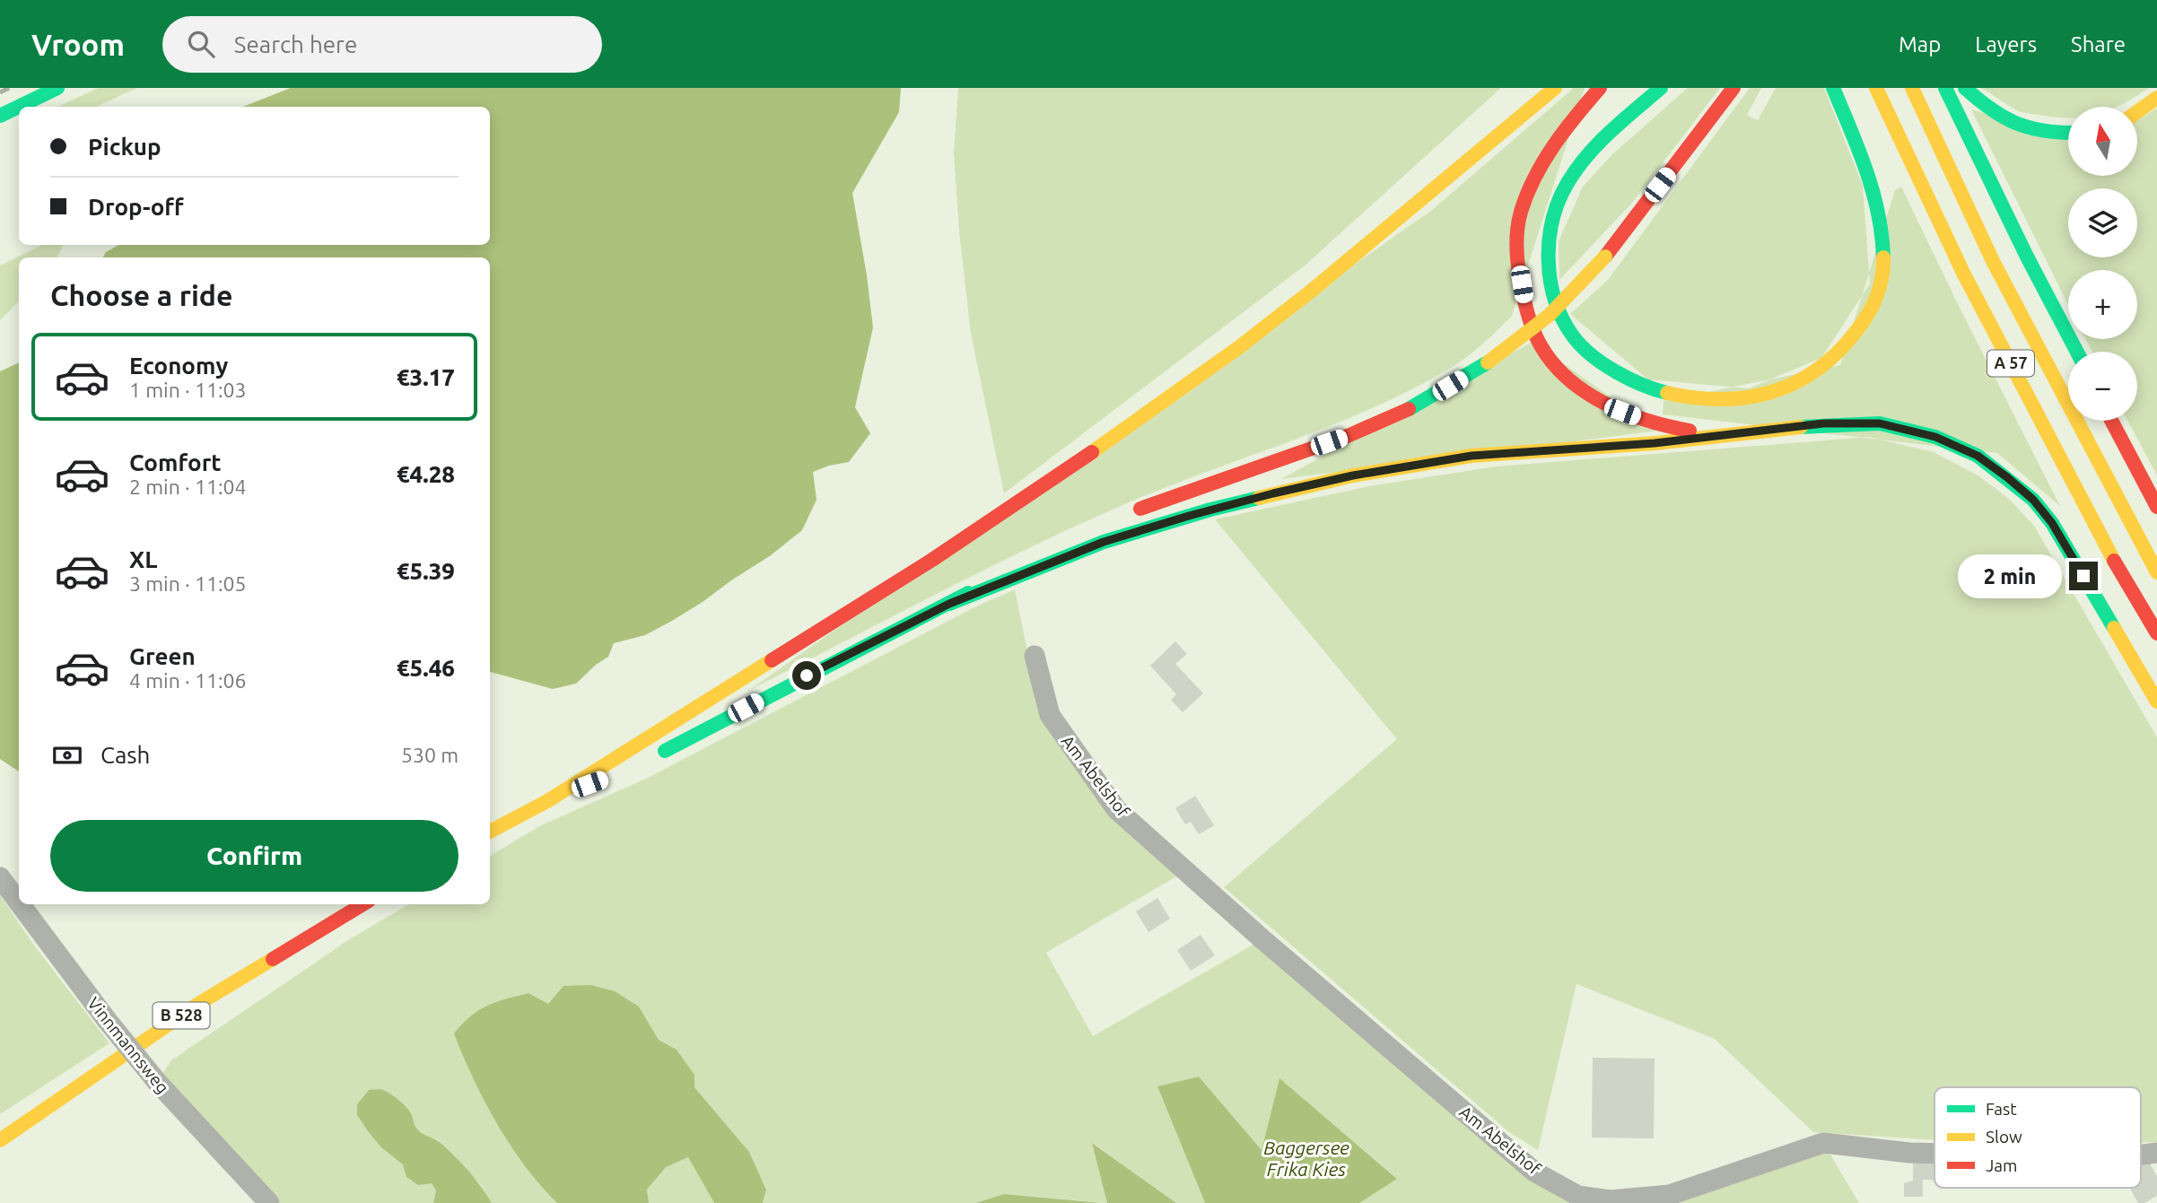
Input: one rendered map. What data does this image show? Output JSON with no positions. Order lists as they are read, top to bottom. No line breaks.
{"streets":{"main road":["A 57","B 528"],"street":["Am Abelshof","Vinnmannsweg"]},"water":["Baggersee Frika Kies"],"legend":["Fast","Slow","Jam"],"north":"top","page":{"header":"Vroom","search":"Search here","nav":["Map","Layers","Share"],"map_buttons":["+","−"],"banner":["Pickup","Drop-off"],"heading":"Choose a ride","list":[{"name":"Economy","note":"1 min · 11:03","value":"€3.17"},{"name":"Comfort","note":"2 min · 11:04","value":"€4.28"},{"name":"XL","note":"3 min · 11:05","value":"€5.39"},{"name":"Green","note":"4 min · 11:06","value":"€5.46"}],"bubble":"2 min","pay":["Cash","530 m"],"buttons":"Confirm"}}
